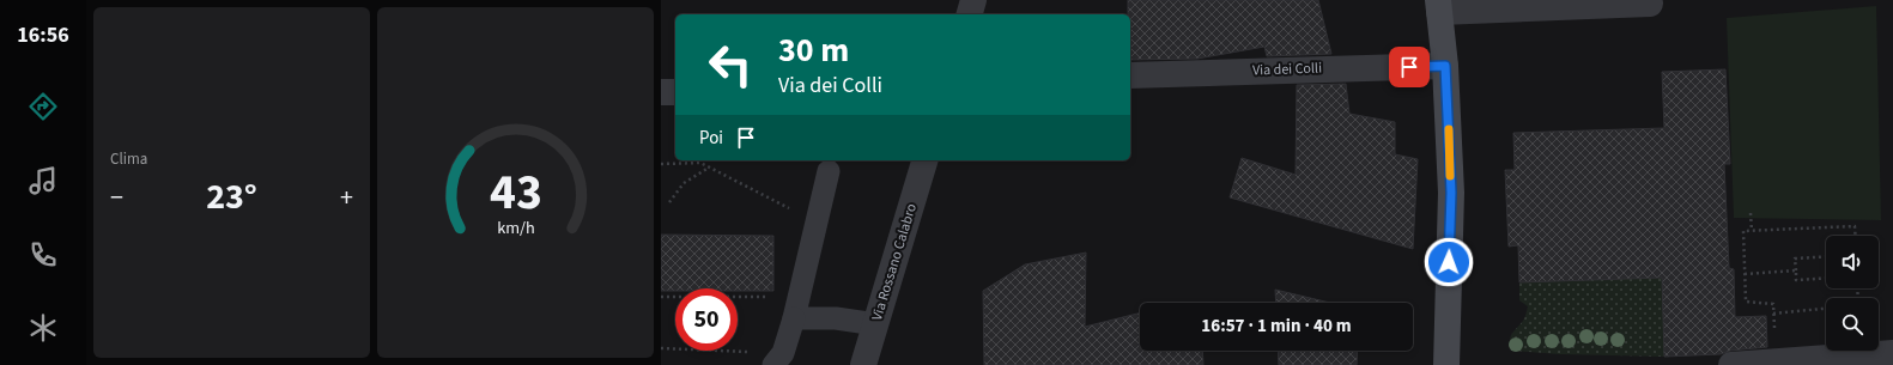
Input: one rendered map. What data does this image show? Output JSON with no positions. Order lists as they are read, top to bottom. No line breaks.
{"streets":{"street":["Via dei Colli","Via Rossano Calabro"]},"page":{"tabs":"16:56","tile":"Clima","turn":["30 m","Via dei Colli"],"then":"Poi","heat":["−","23°","+"],"limit":"50","trip":"16:57 · 1 min · 40 m","gauge":["43","km/h"]}}
